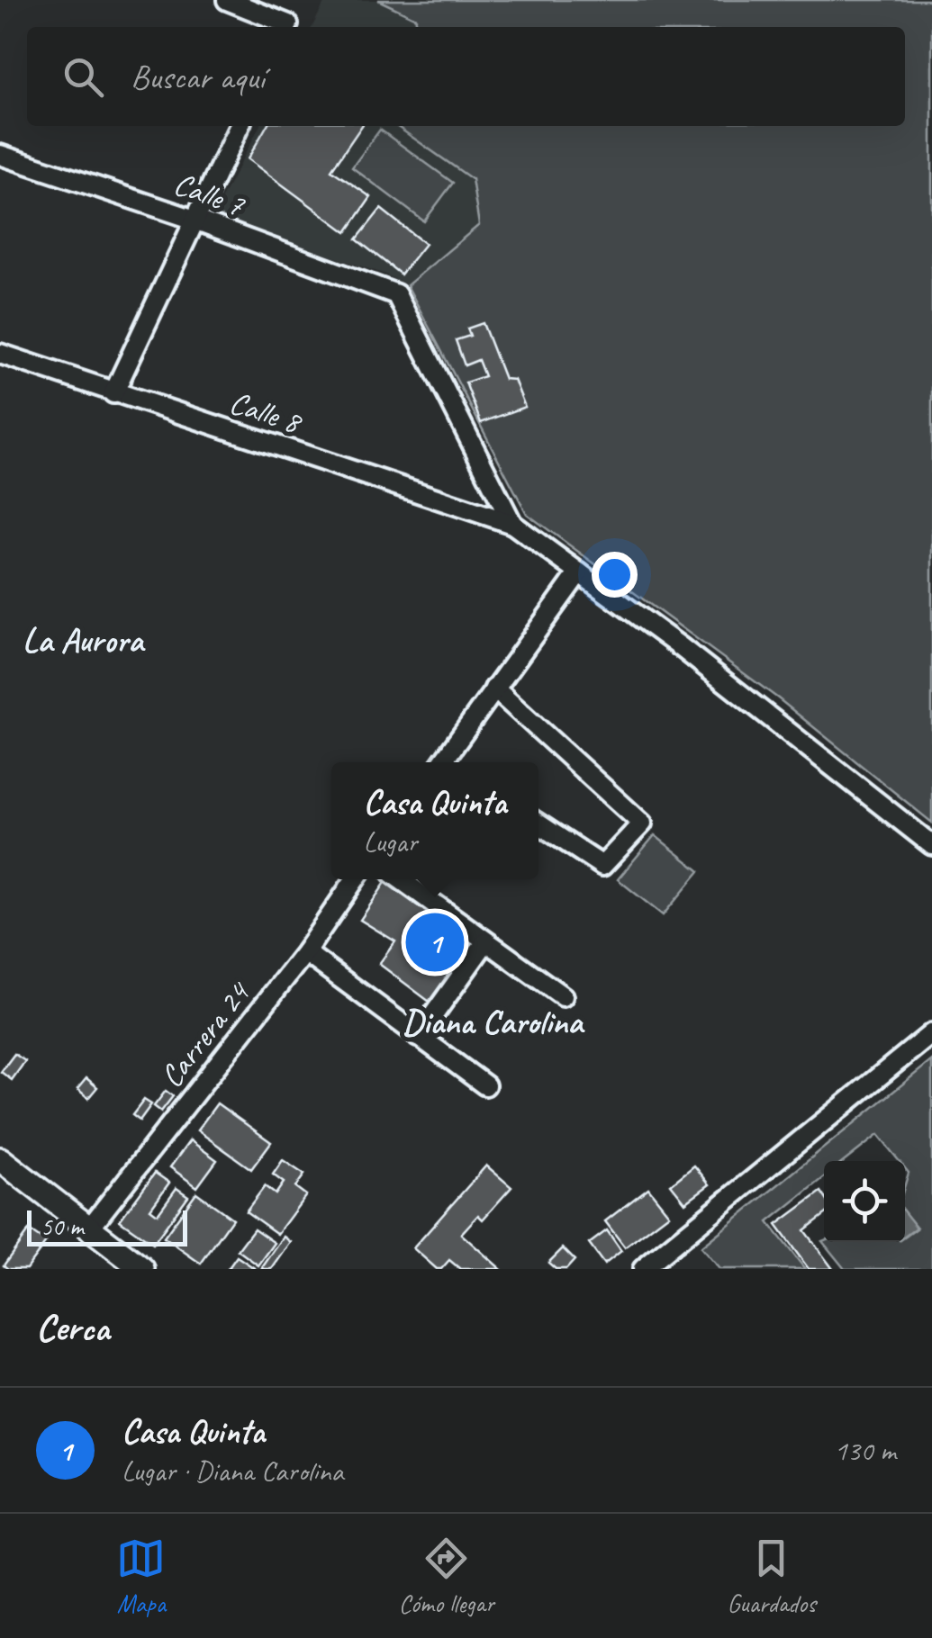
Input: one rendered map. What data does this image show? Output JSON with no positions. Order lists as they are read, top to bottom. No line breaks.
{"streets":{"street":["Calle 7","Calle 8","Carrera 24"]},"crossings":[["Calle 7","Calle 8"]],"districts":["La Aurora","Diana Carolina"],"scale_bar":"50 m","page":{"search":"Buscar aquí","popup":["Casa Quinta","Lugar"],"pins":"1","scale":"50 m","heading":"Cerca","list":[{"mark":"1","name":"Casa Quinta","note":"Lugar · Diana Carolina","value":"130 m"}],"nav":["Mapa","Cómo llegar","Guardados"]}}
